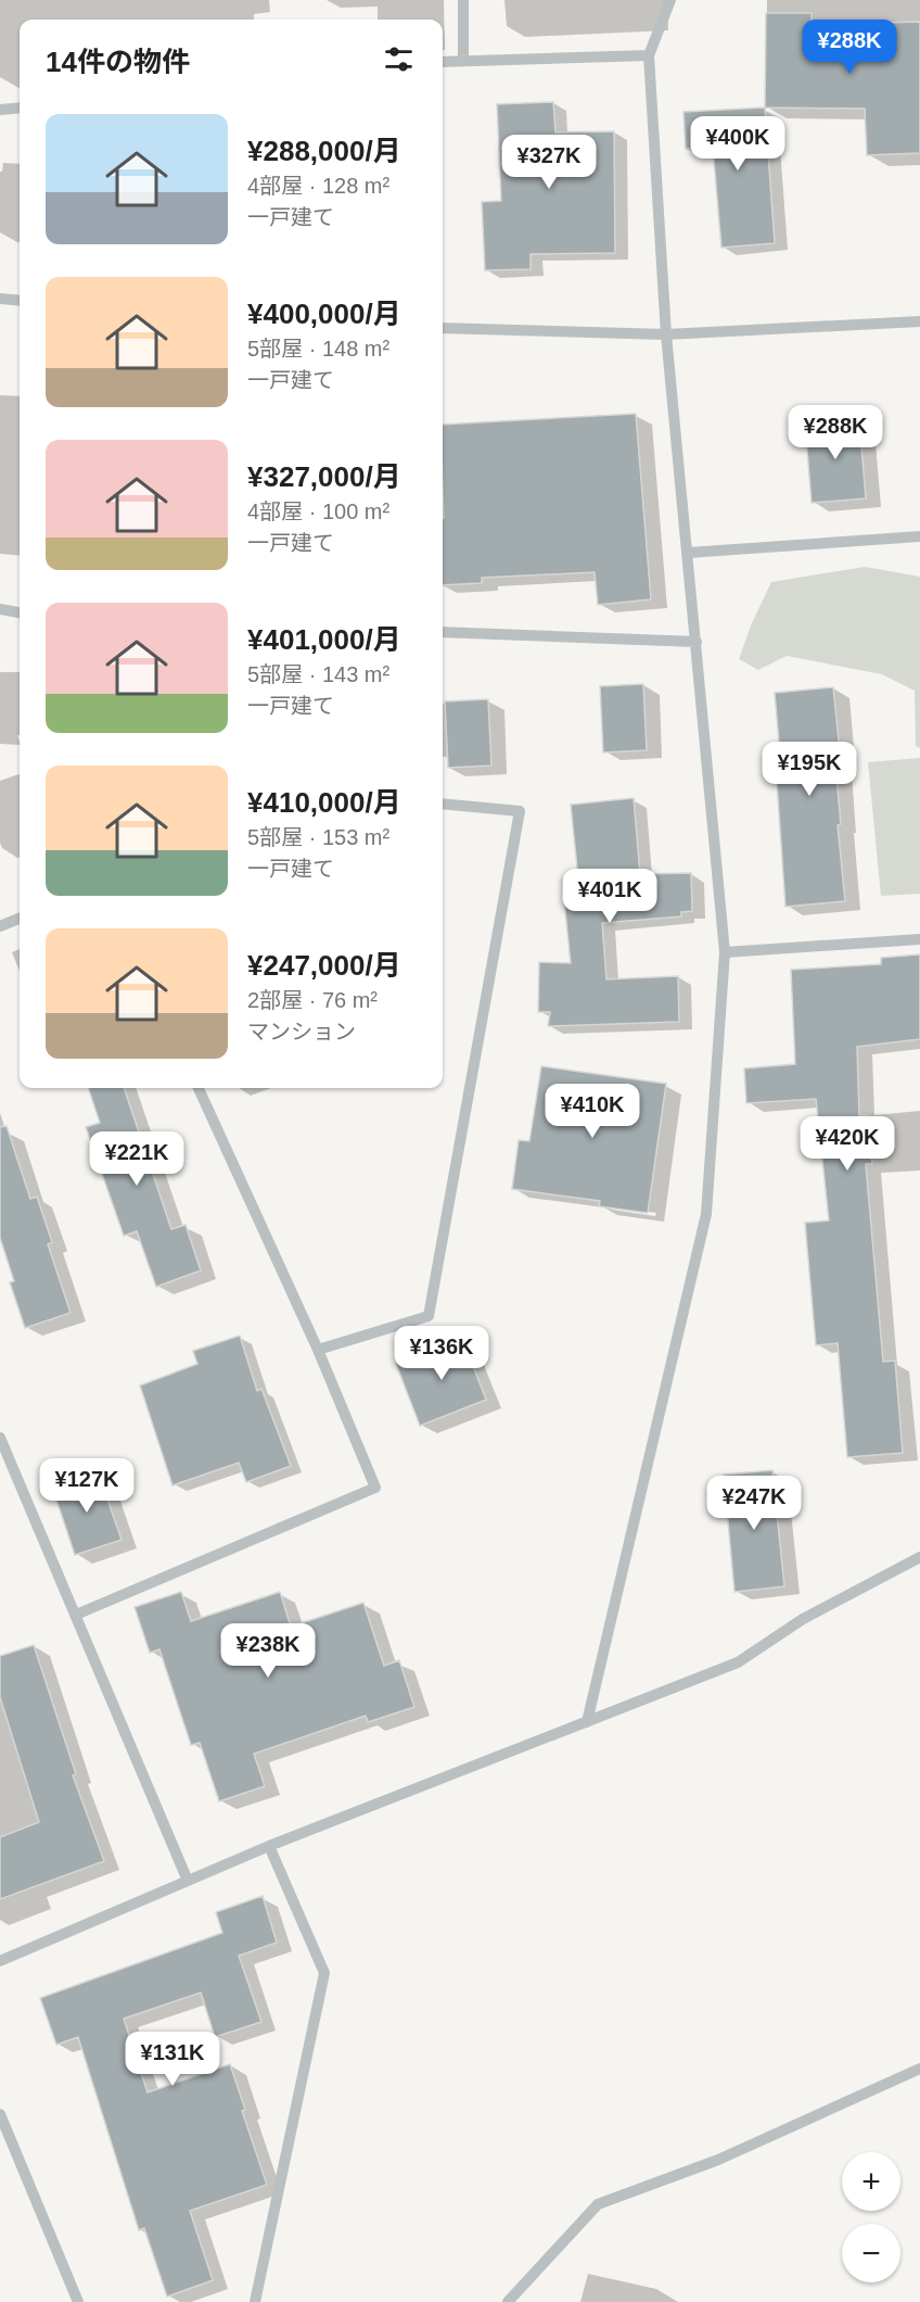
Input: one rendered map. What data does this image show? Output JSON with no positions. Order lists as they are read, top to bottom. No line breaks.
{"page":{"price":["¥288K","¥400K","¥327K","¥288K","¥195K","¥401K","¥410K","¥420K","¥221K","¥136K","¥127K","¥247K","¥238K","¥131K"],"heading":"14件の物件","list":[{"name":"¥288,000/月","note":"4部屋 · 128 m² · 一戸建て"},{"name":"¥400,000/月","note":"5部屋 · 148 m² · 一戸建て"},{"name":"¥327,000/月","note":"4部屋 · 100 m² · 一戸建て"},{"name":"¥401,000/月","note":"5部屋 · 143 m² · 一戸建て"},{"name":"¥410,000/月","note":"5部屋 · 153 m² · 一戸建て"},{"name":"¥247,000/月","note":"2部屋 · 76 m² · マンション"}],"map_buttons":["+","−"]}}
